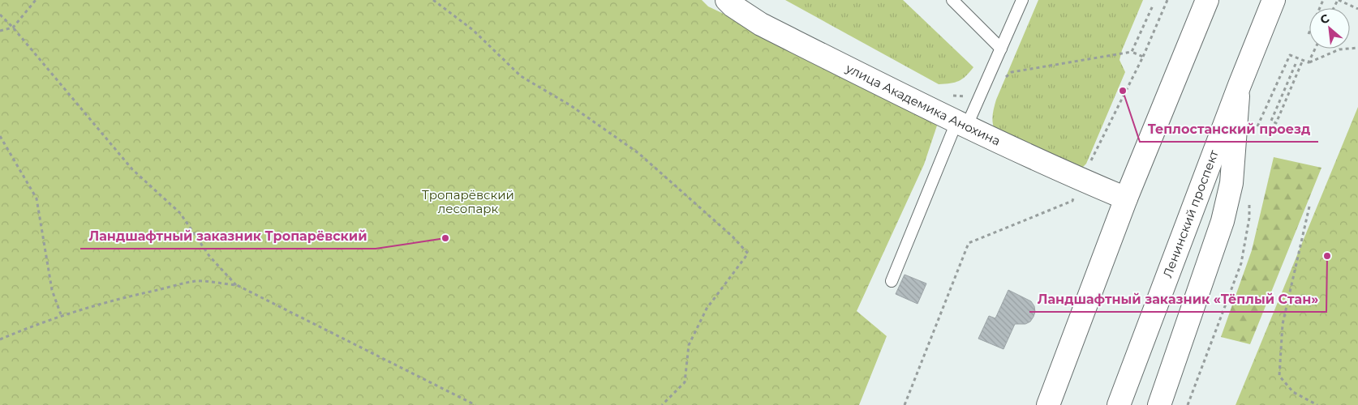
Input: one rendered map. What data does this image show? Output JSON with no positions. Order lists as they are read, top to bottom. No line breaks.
{"streets":{"main road":["улица Академика Анохина","Ленинский проспект"]},"parks":["Тропарёвский лесопарк"],"places":["Теплостанский проезд","Ландшафтный заказник Тропарёвский","Ландшафтный заказник «Тёплый Стан»"],"north":"top left"}
